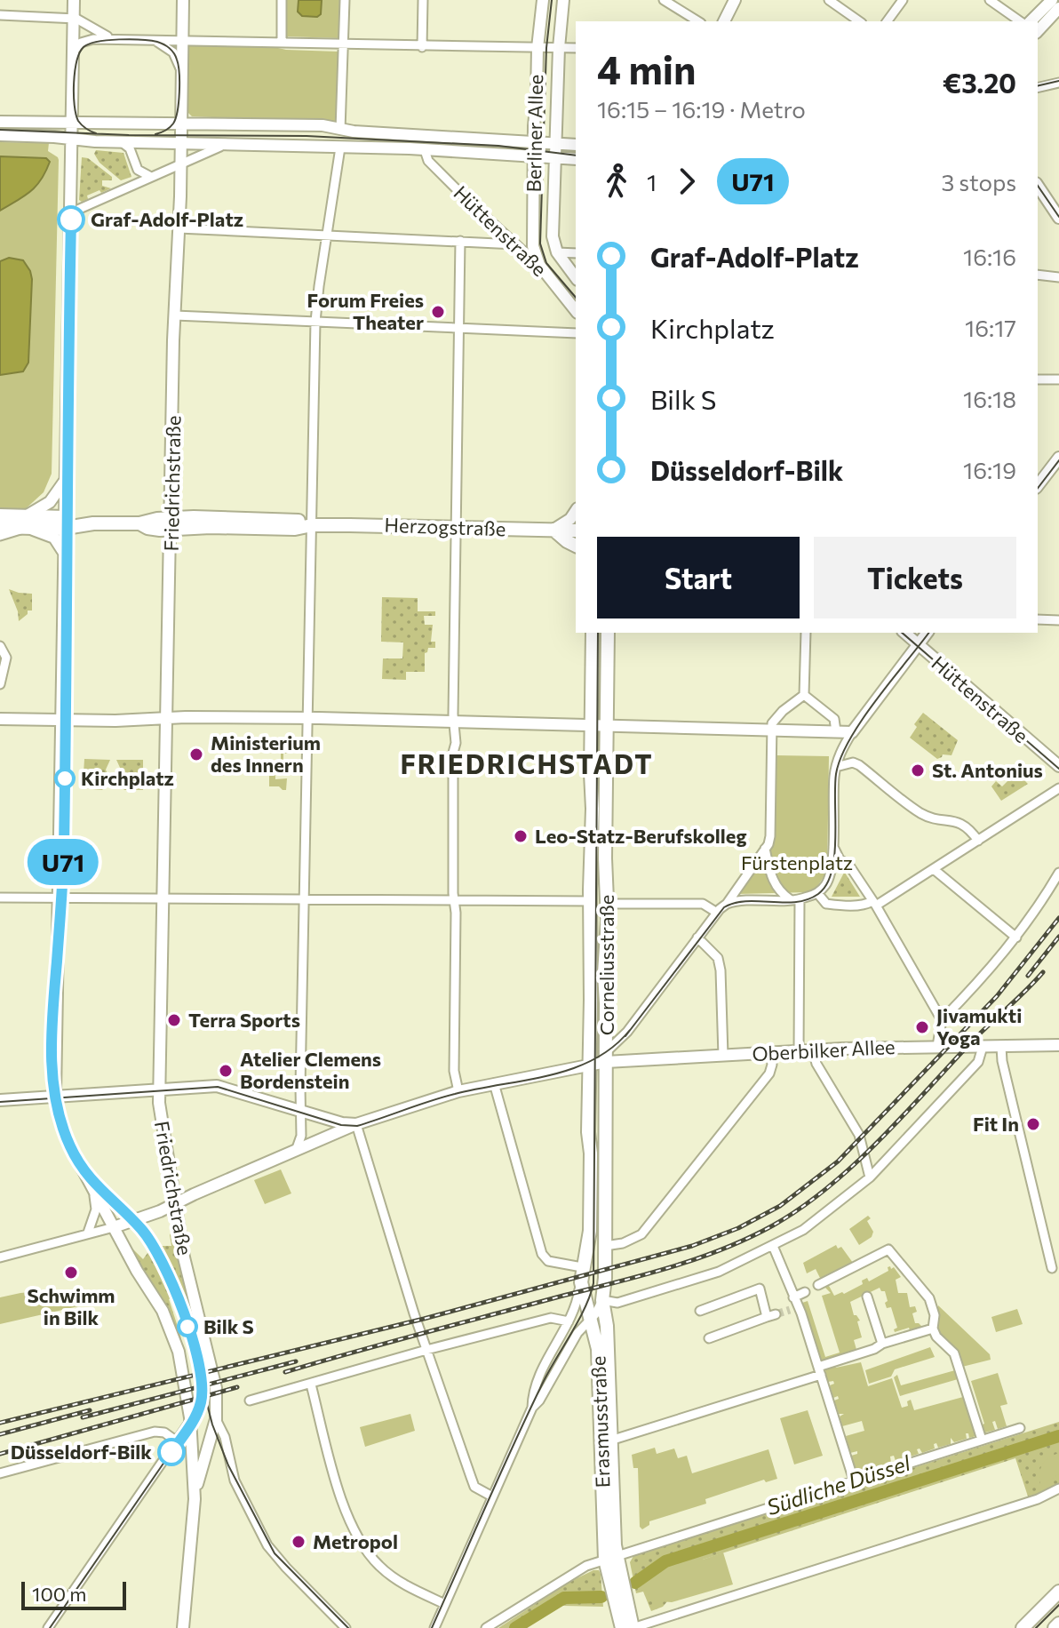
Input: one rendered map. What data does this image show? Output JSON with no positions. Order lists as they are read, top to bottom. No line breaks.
{"streets":{"main road":["Berliner Allee","Hüttenstraße","Friedrichstraße","Herzogstraße","Corneliusstraße","Oberbilker Allee","Erasmusstraße"]},"crossings":[["Berliner Allee","Hüttenstraße"],["Friedrichstraße","Herzogstraße"],["Friedrichstraße","Oberbilker Allee"],["Corneliusstraße","Oberbilker Allee"],["Corneliusstraße","Erasmusstraße"]],"districts":["FRIEDRICHSTADT"],"water":["Südliche Düssel"],"parks":["Fürstenplatz"],"places":["Graf-Adolf-Platz","Forum Freies Theater","Ministerium des Innern","St. Antonius","Kirchplatz","Leo-Statz-Berufskolleg","Terra Sports","Jivamukti Yoga","Atelier Clemens Bordenstein","Fit In","Schwimm in Bilk","Bilk S","Düsseldorf-Bilk","Metropol"],"lines":["metro line U71"],"scale_bar":"100 m","page":{"on_map":"U71","heading":["4 min","16:15 – 16:19 · Metro","€3.20"],"legs":["1","U71","3 stops"],"list":[{"name":"Graf-Adolf-Platz","value":"16:16"},{"name":"Kirchplatz","value":"16:17"},{"name":"Bilk S","value":"16:18"},{"name":"Düsseldorf-Bilk","value":"16:19"}],"buttons":["Start","Tickets"],"scale":"100 m"}}
